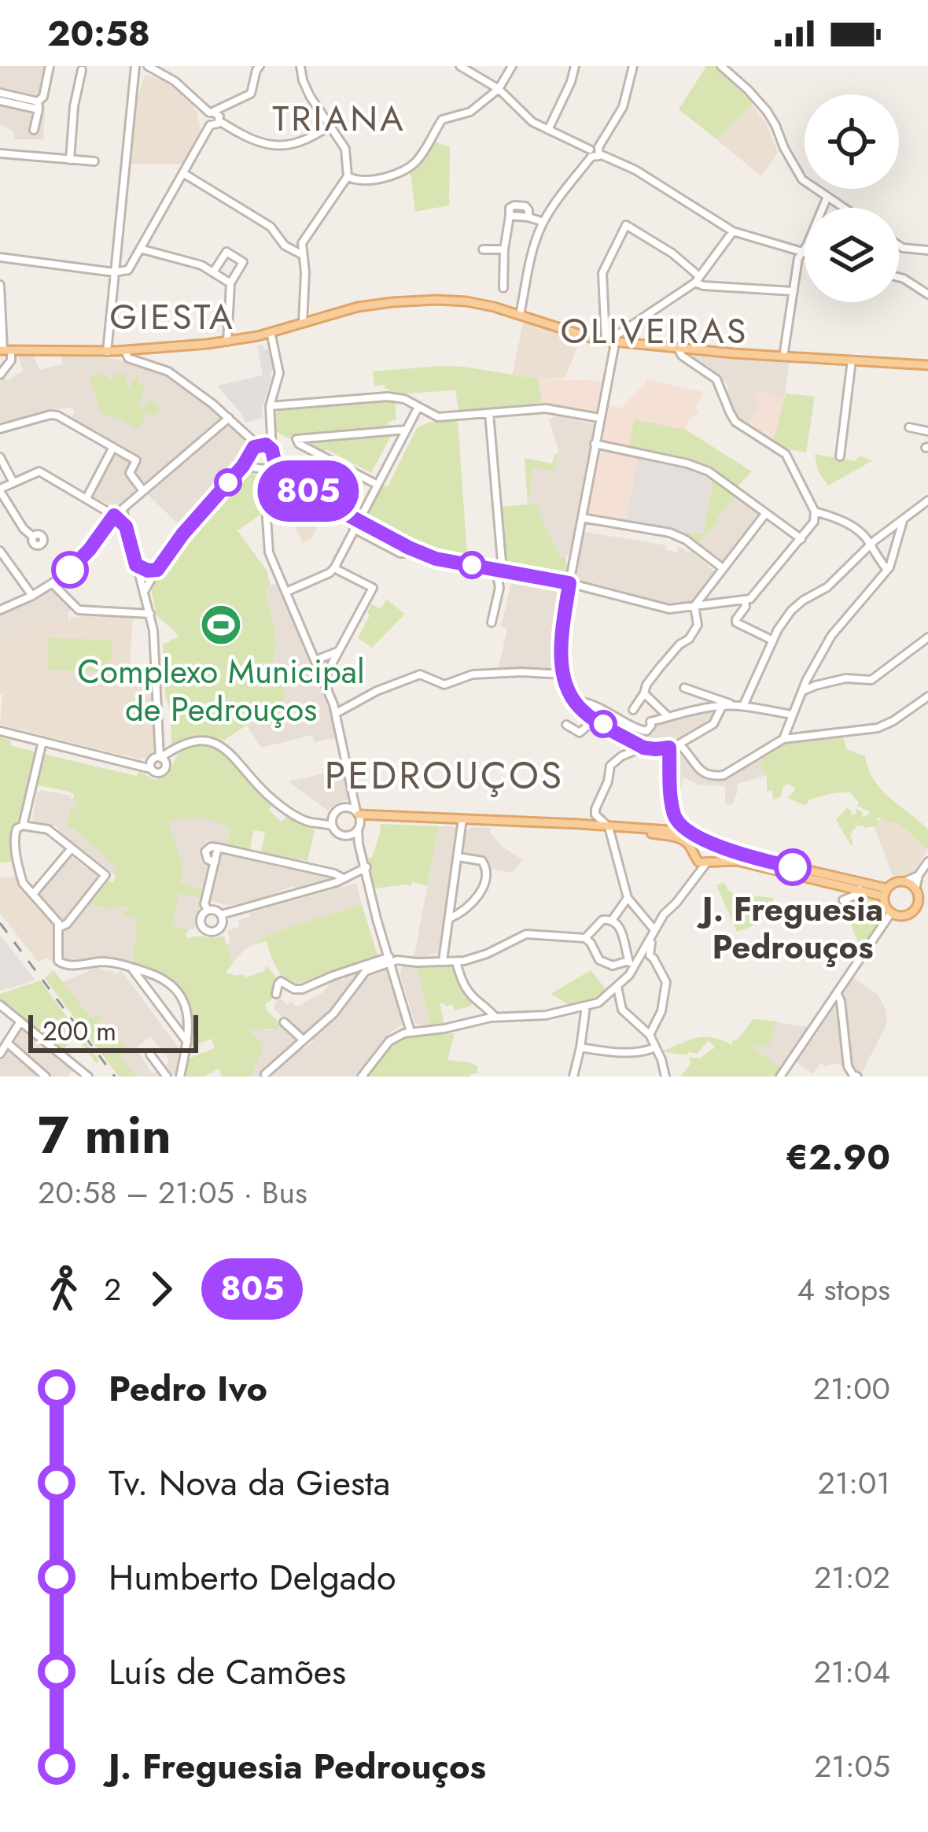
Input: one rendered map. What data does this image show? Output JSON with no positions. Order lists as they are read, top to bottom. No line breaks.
{"districts":["TRIANA","GIESTA","OLIVEIRAS","PEDROUÇOS"],"places":{"sports":["Complexo Municipal de Pedrouços"],"other":["J. Freguesia Pedrouços"]},"lines":["bus line 805"],"scale_bar":"200 m","page":{"status":"20:58","on_map":"805","scale":"200 m","heading":["7 min","20:58 – 21:05 · Bus","€2.90"],"legs":["2","805","4 stops"],"list":[{"name":"Pedro Ivo","value":"21:00"},{"name":"Tv. Nova da Giesta","value":"21:01"},{"name":"Humberto Delgado","value":"21:02"},{"name":"Luís de Camões","value":"21:04"},{"name":"J. Freguesia Pedrouços","value":"21:05"}]}}
